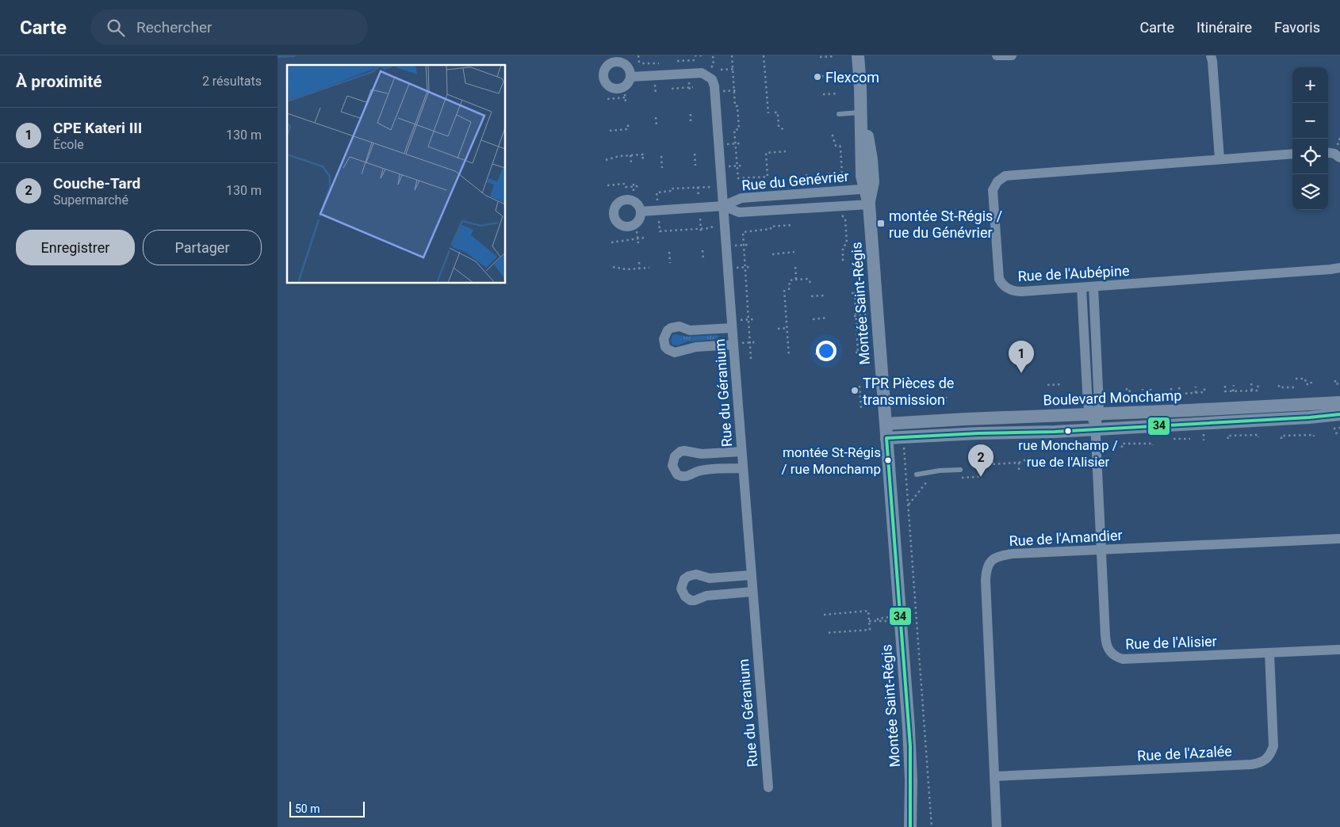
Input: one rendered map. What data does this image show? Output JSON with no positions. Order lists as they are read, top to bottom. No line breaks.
{"streets":{"street":["Rue du Genévrier","Rue de l'Aubépine","Montée Saint-Régis","Rue du Géranium","Boulevard Monchamp","Rue de l'Amandier","Rue de l'Alisier","Rue de l'Azalée"]},"crossings":[["Rue du Genévrier","Montée Saint-Régis"],["Rue du Genévrier","Rue du Géranium"],["Rue de l'Aubépine","Rue de l'Alisier"],["Montée Saint-Régis","Boulevard Monchamp"],["Boulevard Monchamp","Rue de l'Alisier"],["Rue de l'Amandier","Rue de l'Alisier"],["Rue de l'Amandier","Rue de l'Azalée"],["Rue de l'Alisier","Rue de l'Azalée"]],"places":{"other":["Flexcom","TPR Pièces de transmission","rue Monchamp / rue de l'Alisier","montée St-Régis / rue Monchamp"],"transit":["montée St-Régis / rue du Génévrier"]},"lines":["transit line 34"],"scale_bar":"50 m","page":{"header":"Carte","search":"Rechercher","nav":["Carte","Itinéraire","Favoris"],"heading":["À proximité","2 résultats"],"map_buttons":["+","−"],"list":[{"mark":"1","name":"CPE Kateri III","note":"École","value":"130 m"},{"mark":"2","name":"Couche-Tard","note":"Supermarché","value":"130 m"}],"buttons":["Enregistrer","Partager"],"pins":["1","2"],"scale":"50 m"}}
